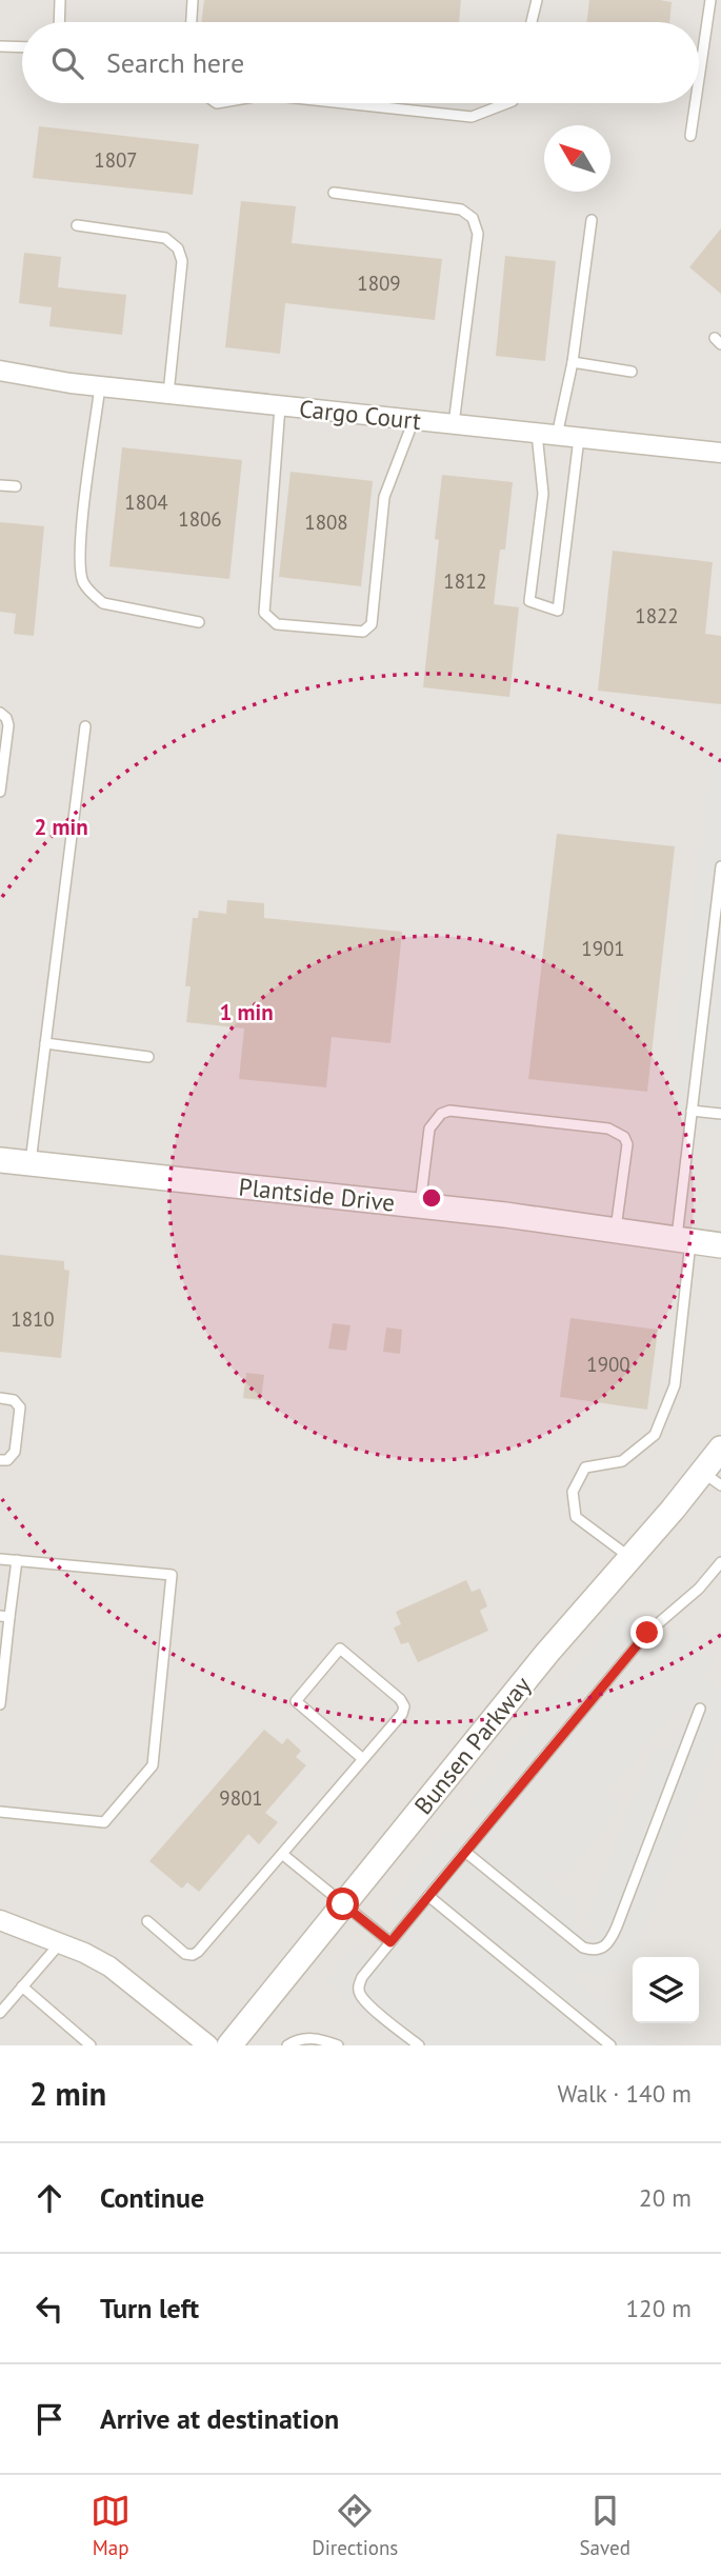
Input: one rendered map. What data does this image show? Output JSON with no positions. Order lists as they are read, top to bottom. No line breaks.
{"streets":{"street":["Cargo Court","Plantside Drive","Bunsen Parkway"]},"house_numbers":["1807","1809","1804","1806","1808","1812","1822","1901","1810","1900","9801"],"north":"top left","page":{"search":"Search here","heading":["2 min","Walk · 140 m"],"list":[["Continue","20 m"],["Turn left","120 m"],"Arrive at destination"],"nav":["Map","Directions","Saved"]},"rings":["2 min","1 min"]}
